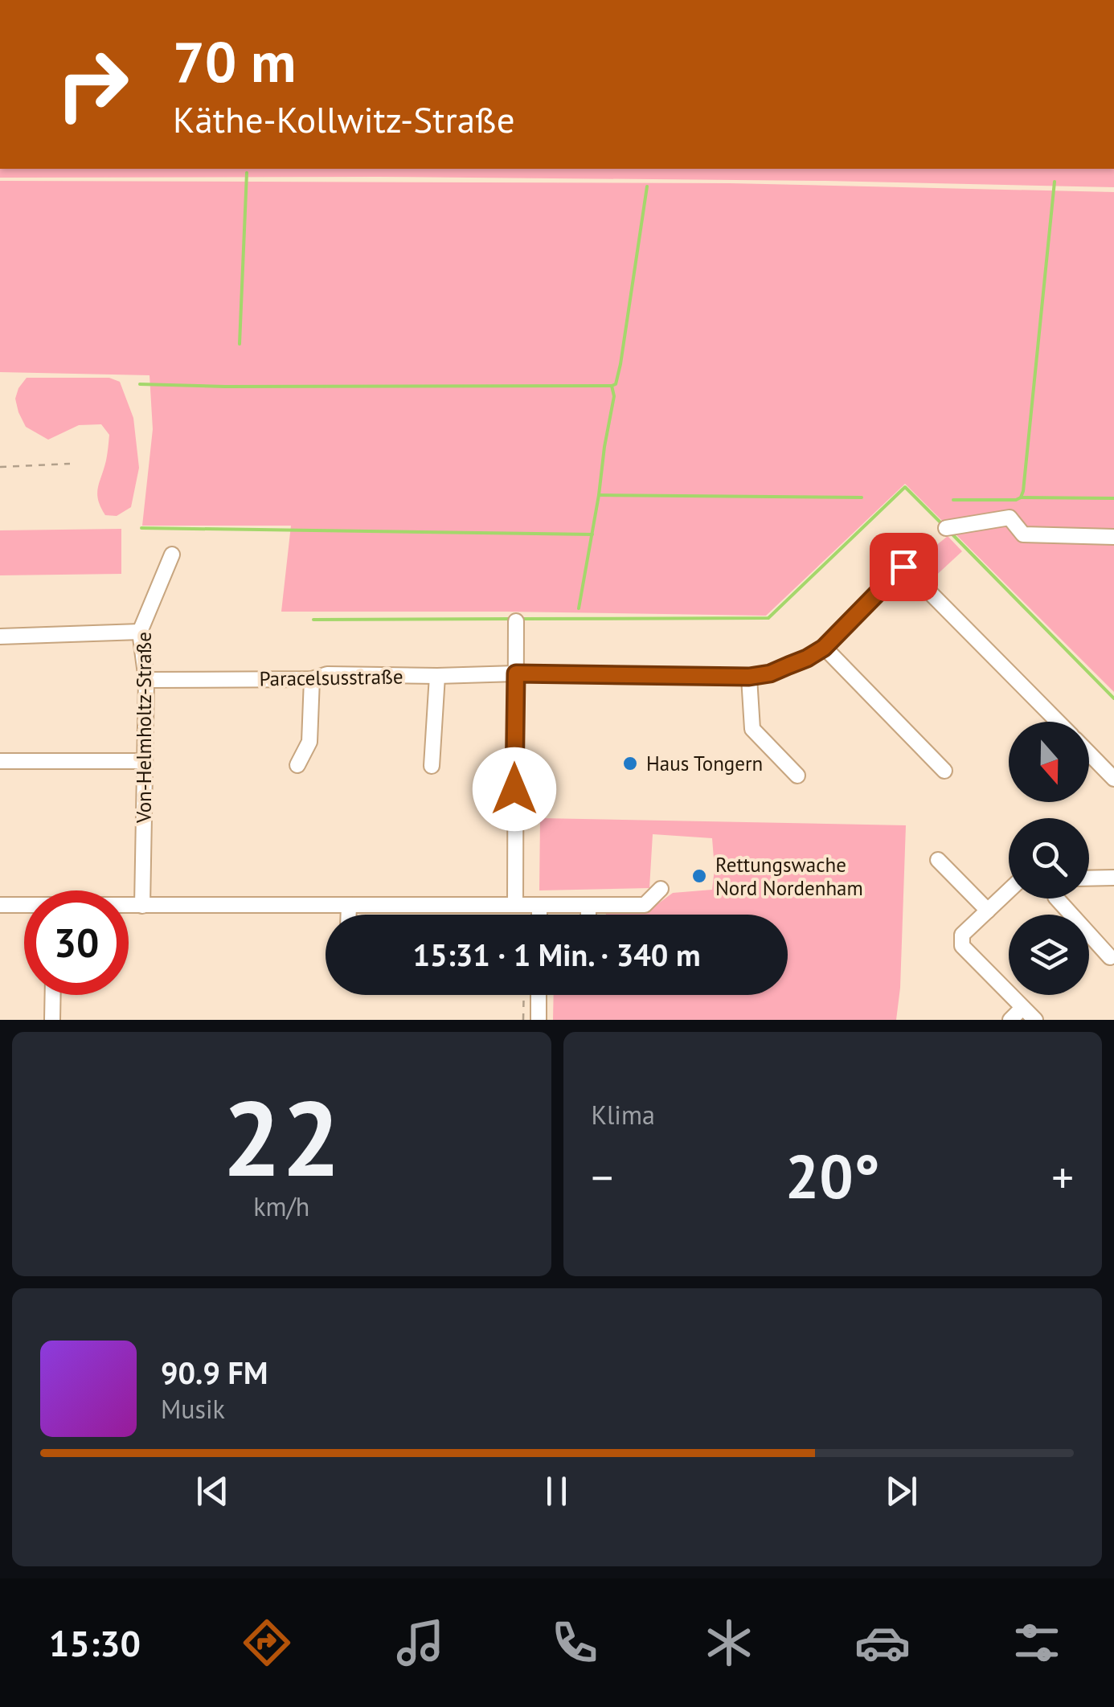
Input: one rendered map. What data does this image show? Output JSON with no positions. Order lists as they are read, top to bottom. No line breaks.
{"streets":{"street":["Paracelsusstraße","Von-Helmholtz-Straße"]},"crossings":[["Paracelsusstraße","Von-Helmholtz-Straße"]],"places":["Haus Tongern","Rettungswache Nord Nordenham"],"north":"bottom","page":{"turn":["70 m","Käthe-Kollwitz-Straße"],"limit":"30","trip":"15:31 · 1 Min. · 340 m","tile":[["22","km/h"],"Klima"],"heat":["−","20°","+"],"song":["90.9 FM","Musik"],"tabs":"15:30"}}
